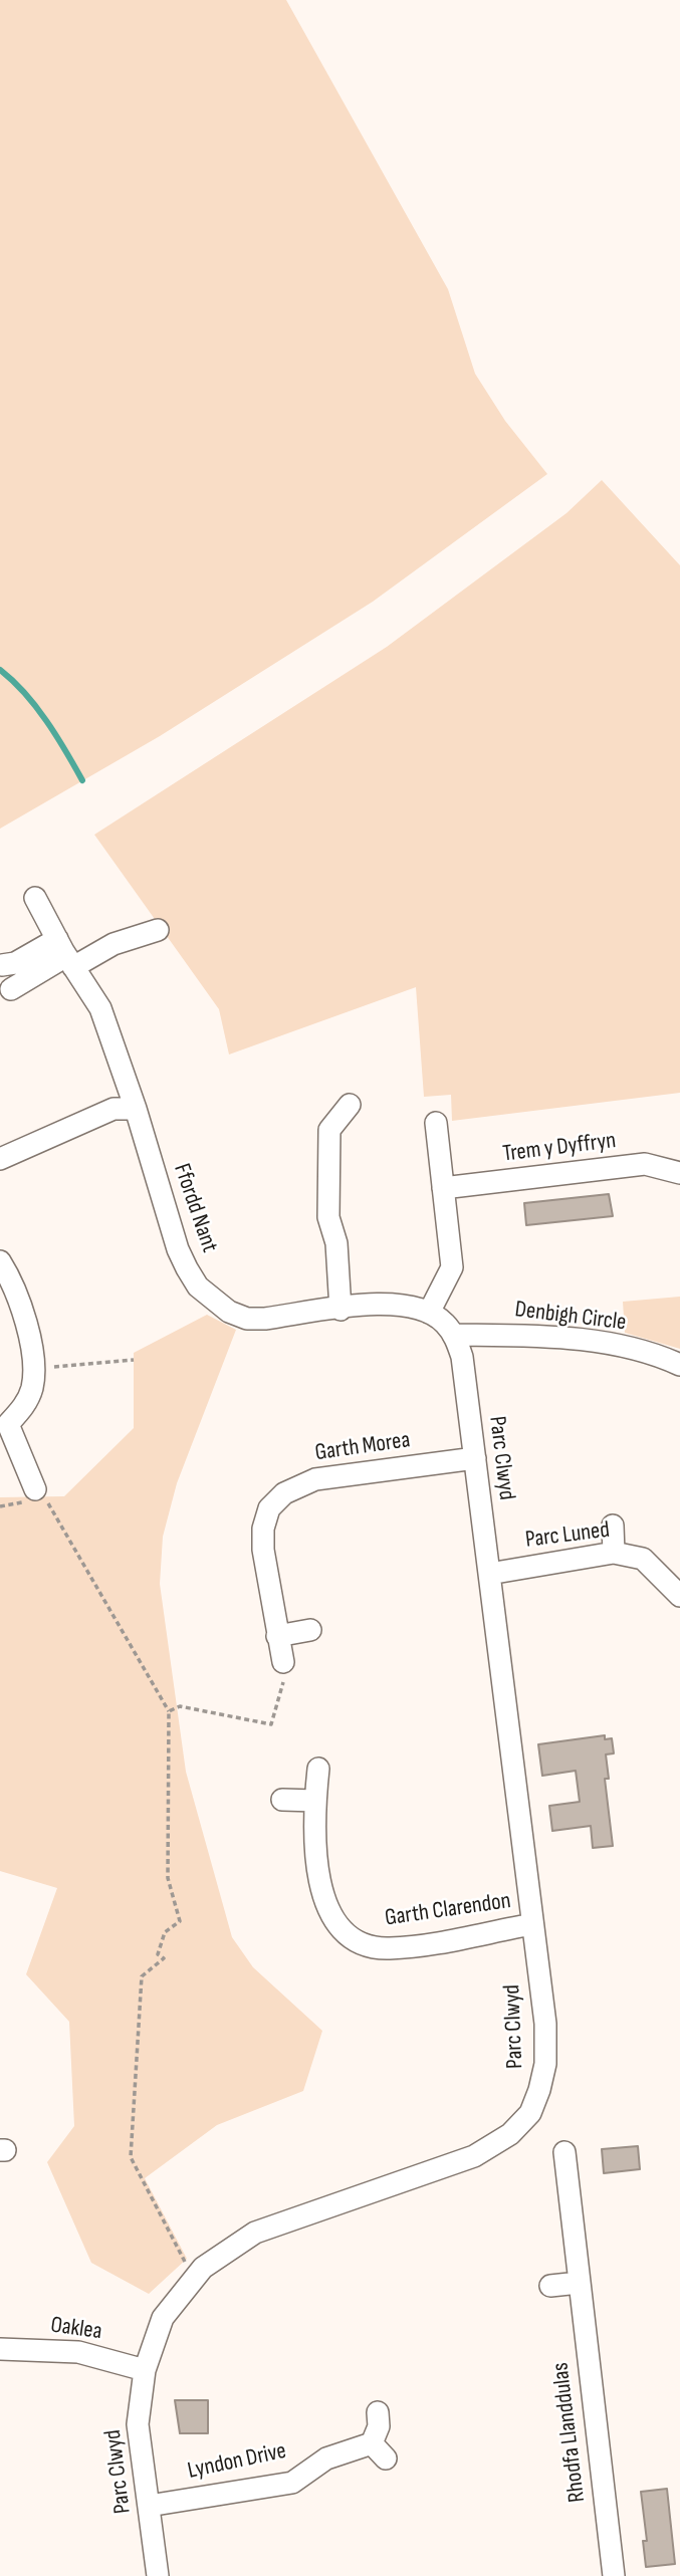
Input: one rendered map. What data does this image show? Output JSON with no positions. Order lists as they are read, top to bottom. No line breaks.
{"streets":{"street":["Trem y Dyffryn","Ffordd Nant","Denbigh Circle","Garth Morea","Parc Clwyd","Parc Luned","Garth Clarendon","Oaklea","Rhodfa Llanddulas","Lyndon Drive"]},"crossings":[["Ffordd Nant","Denbigh Circle"],["Ffordd Nant","Parc Clwyd"],["Denbigh Circle","Parc Clwyd"],["Garth Morea","Parc Clwyd"],["Parc Clwyd","Parc Luned"],["Parc Clwyd","Garth Clarendon"],["Parc Clwyd","Oaklea"],["Parc Clwyd","Lyndon Drive"]]}
